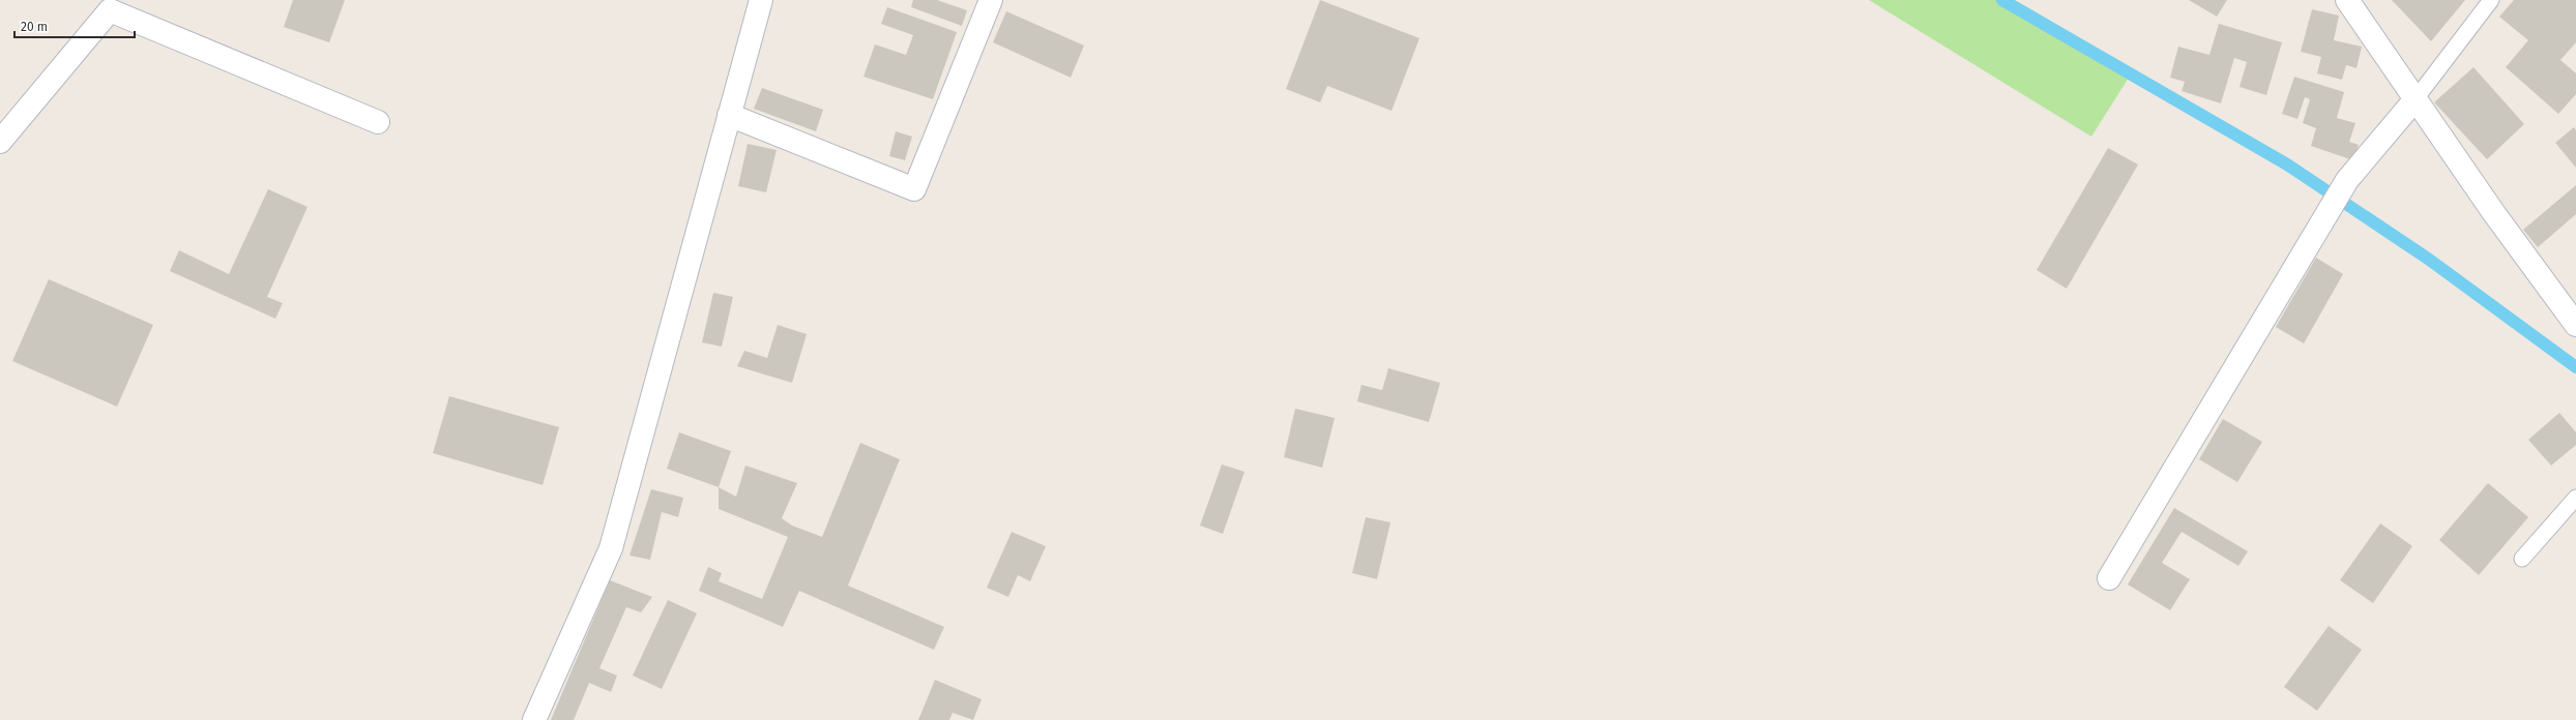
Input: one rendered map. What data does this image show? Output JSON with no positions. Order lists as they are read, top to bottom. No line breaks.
{"scale_bar":"20 m"}
